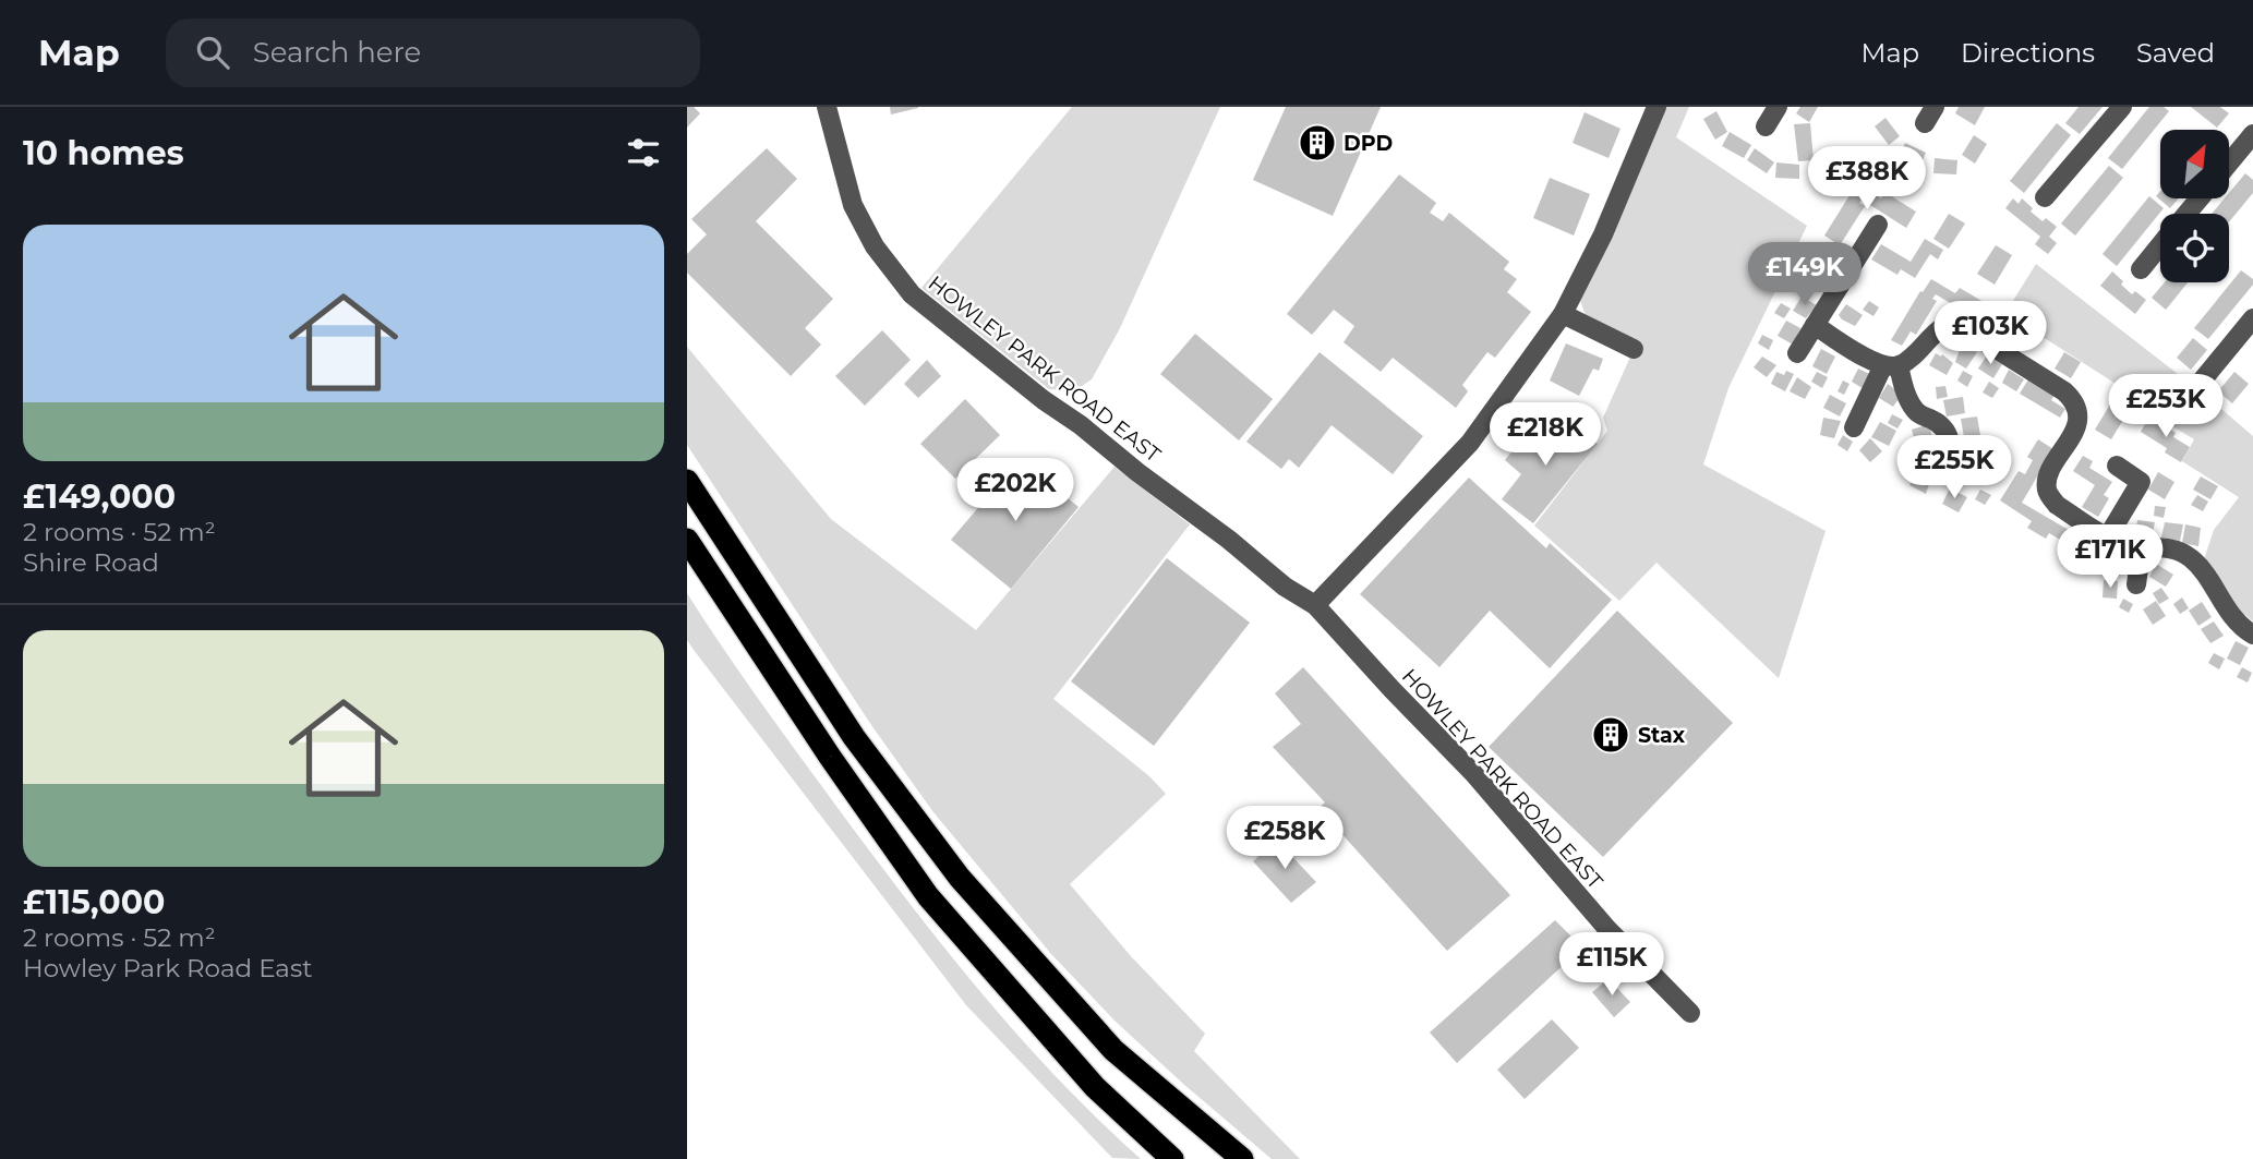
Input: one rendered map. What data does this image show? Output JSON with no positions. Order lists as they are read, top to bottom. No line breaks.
{"streets":{"street":["HOWLEY PARK ROAD EAST"]},"places":{"building":["DPD","Stax"]},"north":"top right","page":{"header":"Map","search":"Search here","nav":["Map","Directions","Saved"],"heading":"10 homes","price":["£388K","£149K","£103K","£253K","£218K","£255K","£202K","£171K","£258K","£115K"],"list":[{"name":"£149,000","note":"2 rooms · 52 m² · Shire Road"},{"name":"£115,000","note":"2 rooms · 52 m² · Howley Park Road East"}]}}
